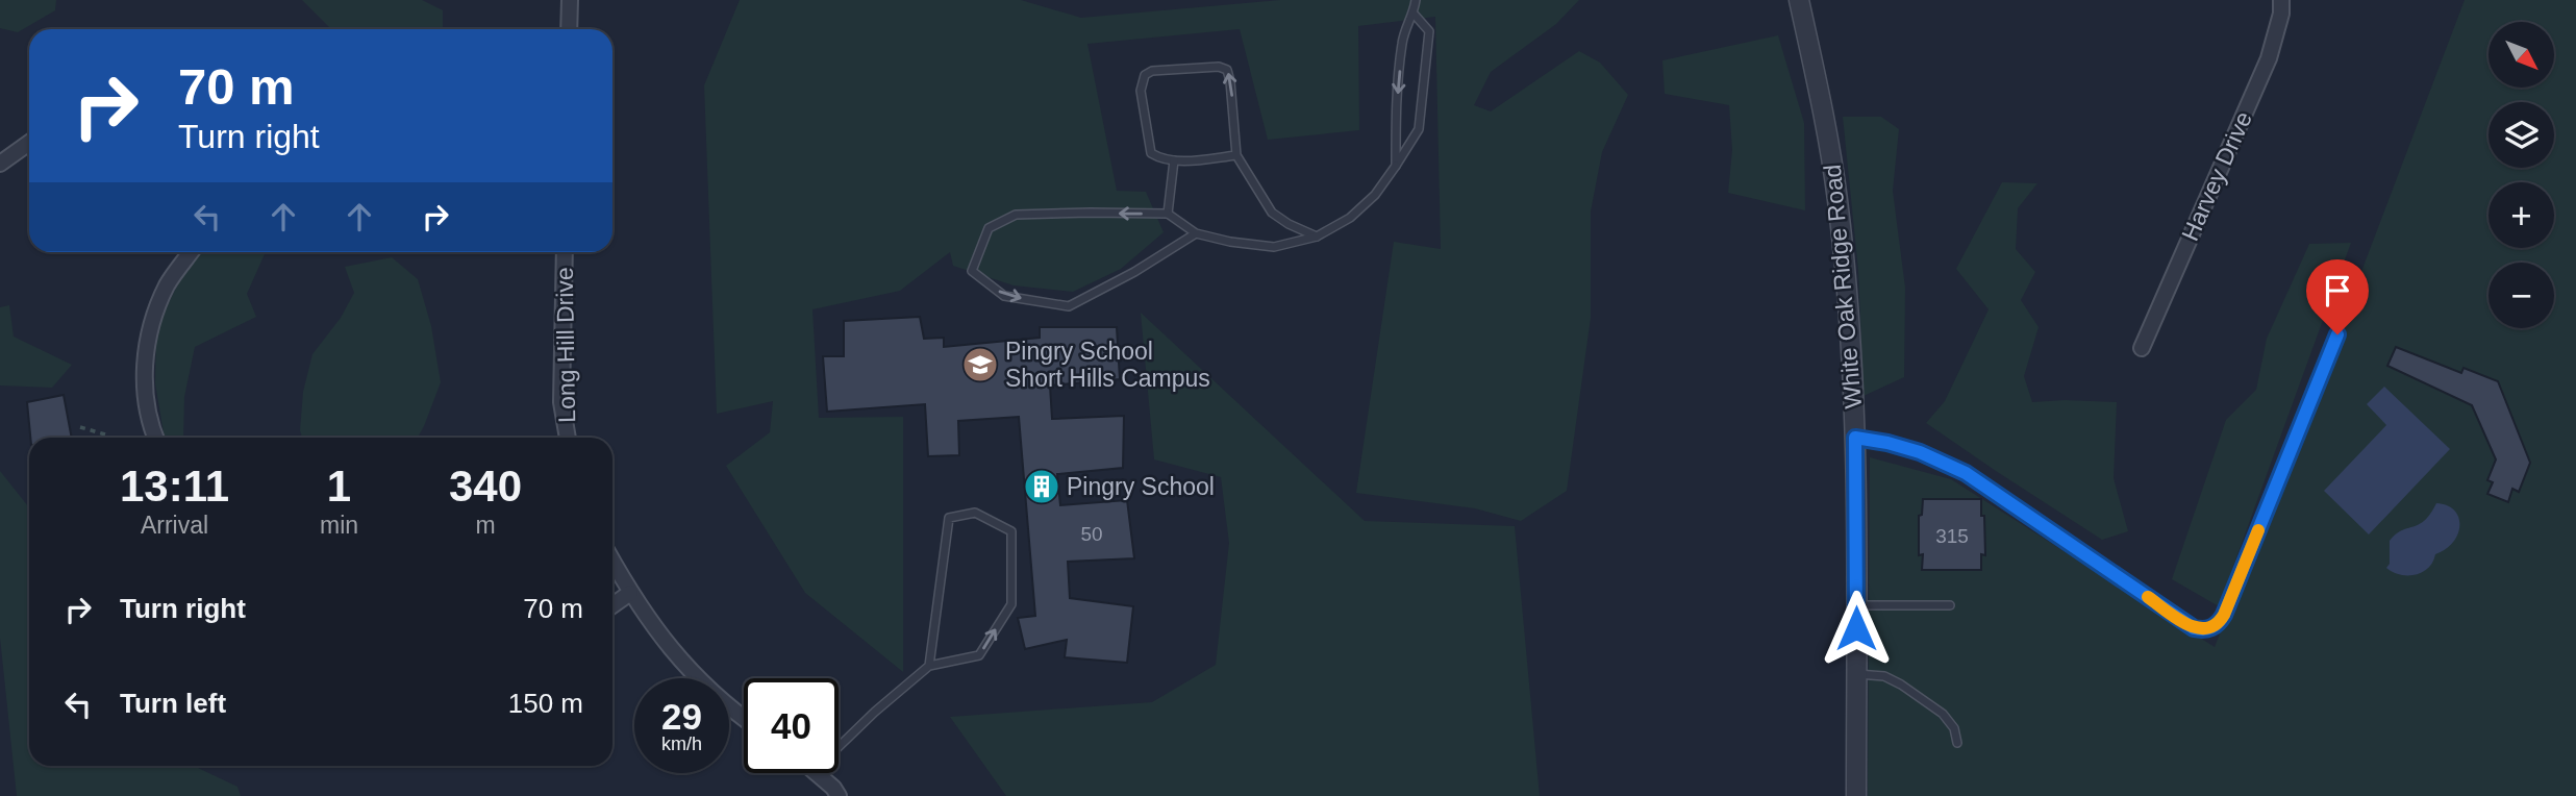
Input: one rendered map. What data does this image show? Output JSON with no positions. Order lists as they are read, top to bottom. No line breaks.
{"streets":{"street":["Harvey Drive","White Oak Ridge Road","Long Hill Drive"]},"places":{"school or university":["Pingry School Short Hills Campus"],"building":["Pingry School"]},"house_numbers":["50","315"],"north":"bottom right","page":{"map_buttons":["+","−"],"turn":["70 m","Turn right"],"eta":["13:11","Arrival","1","min","340","m"],"list":[{"name":"Turn right","value":"70 m"},{"name":"Turn left","value":"150 m"}],"speed":"29 km/h","limit":"40"}}
